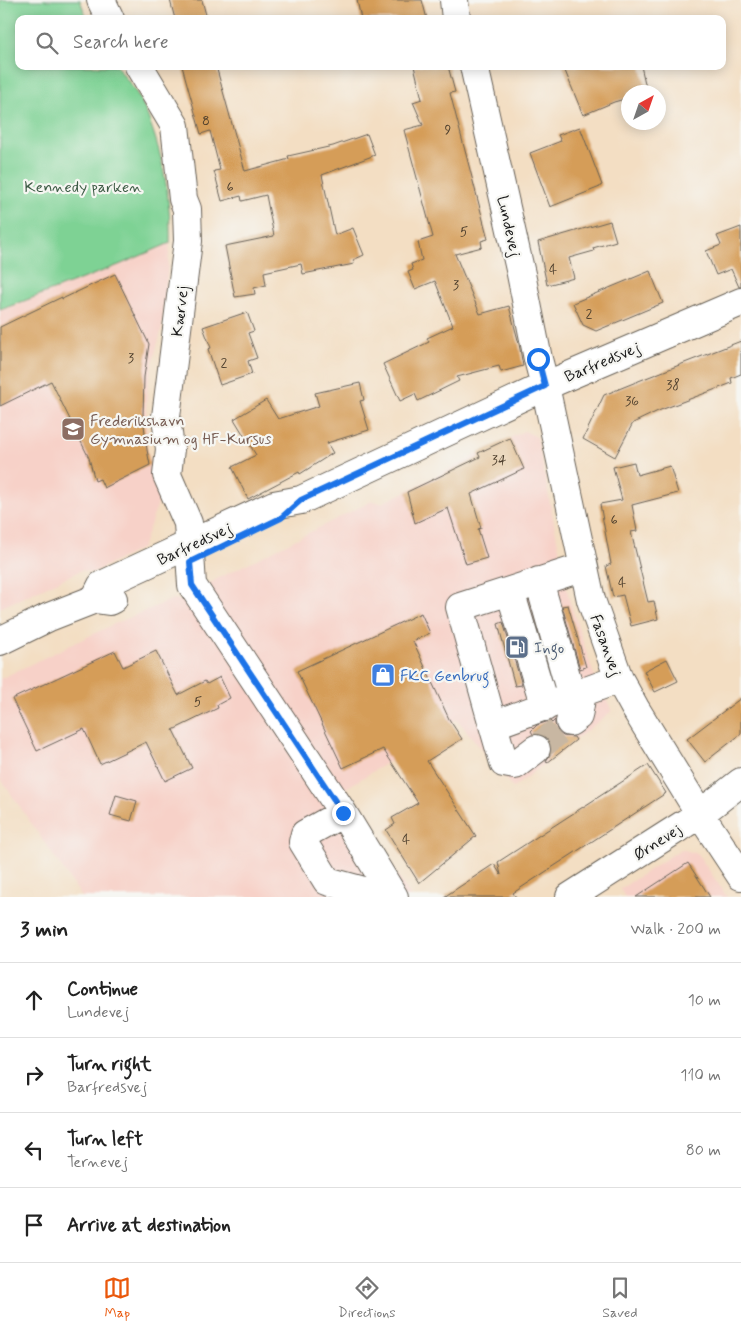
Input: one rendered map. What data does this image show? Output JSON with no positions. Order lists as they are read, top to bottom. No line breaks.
{"streets":{"street":["Lundevej","Kærvej","Barfredsvej","Fasanvej","Ørnevej"]},"crossings":[["Lundevej","Barfredsvej"],["Lundevej","Fasanvej"],["Kærvej","Barfredsvej"],["Barfredsvej","Fasanvej"],["Fasanvej","Ørnevej"]],"parks":["Kennedy parken"],"places":{"school or university":["Frederikshavn Gymnasium og HF-Kursus"],"fuel station":["Ingo"],"shop":["FKC Genbrug"]},"house_numbers":["8","9","6","5","4","3","2","3","2","38","36","34","6","4","5","4"],"north":"top right","page":{"search":"Search here","heading":["3 min","Walk · 200 m"],"list":[["Continue","Lundevej","10 m"],["Turn right","Barfredsvej","110 m"],["Turn left","Ternevej","80 m"],"Arrive at destination"],"nav":["Map","Directions","Saved"]}}
